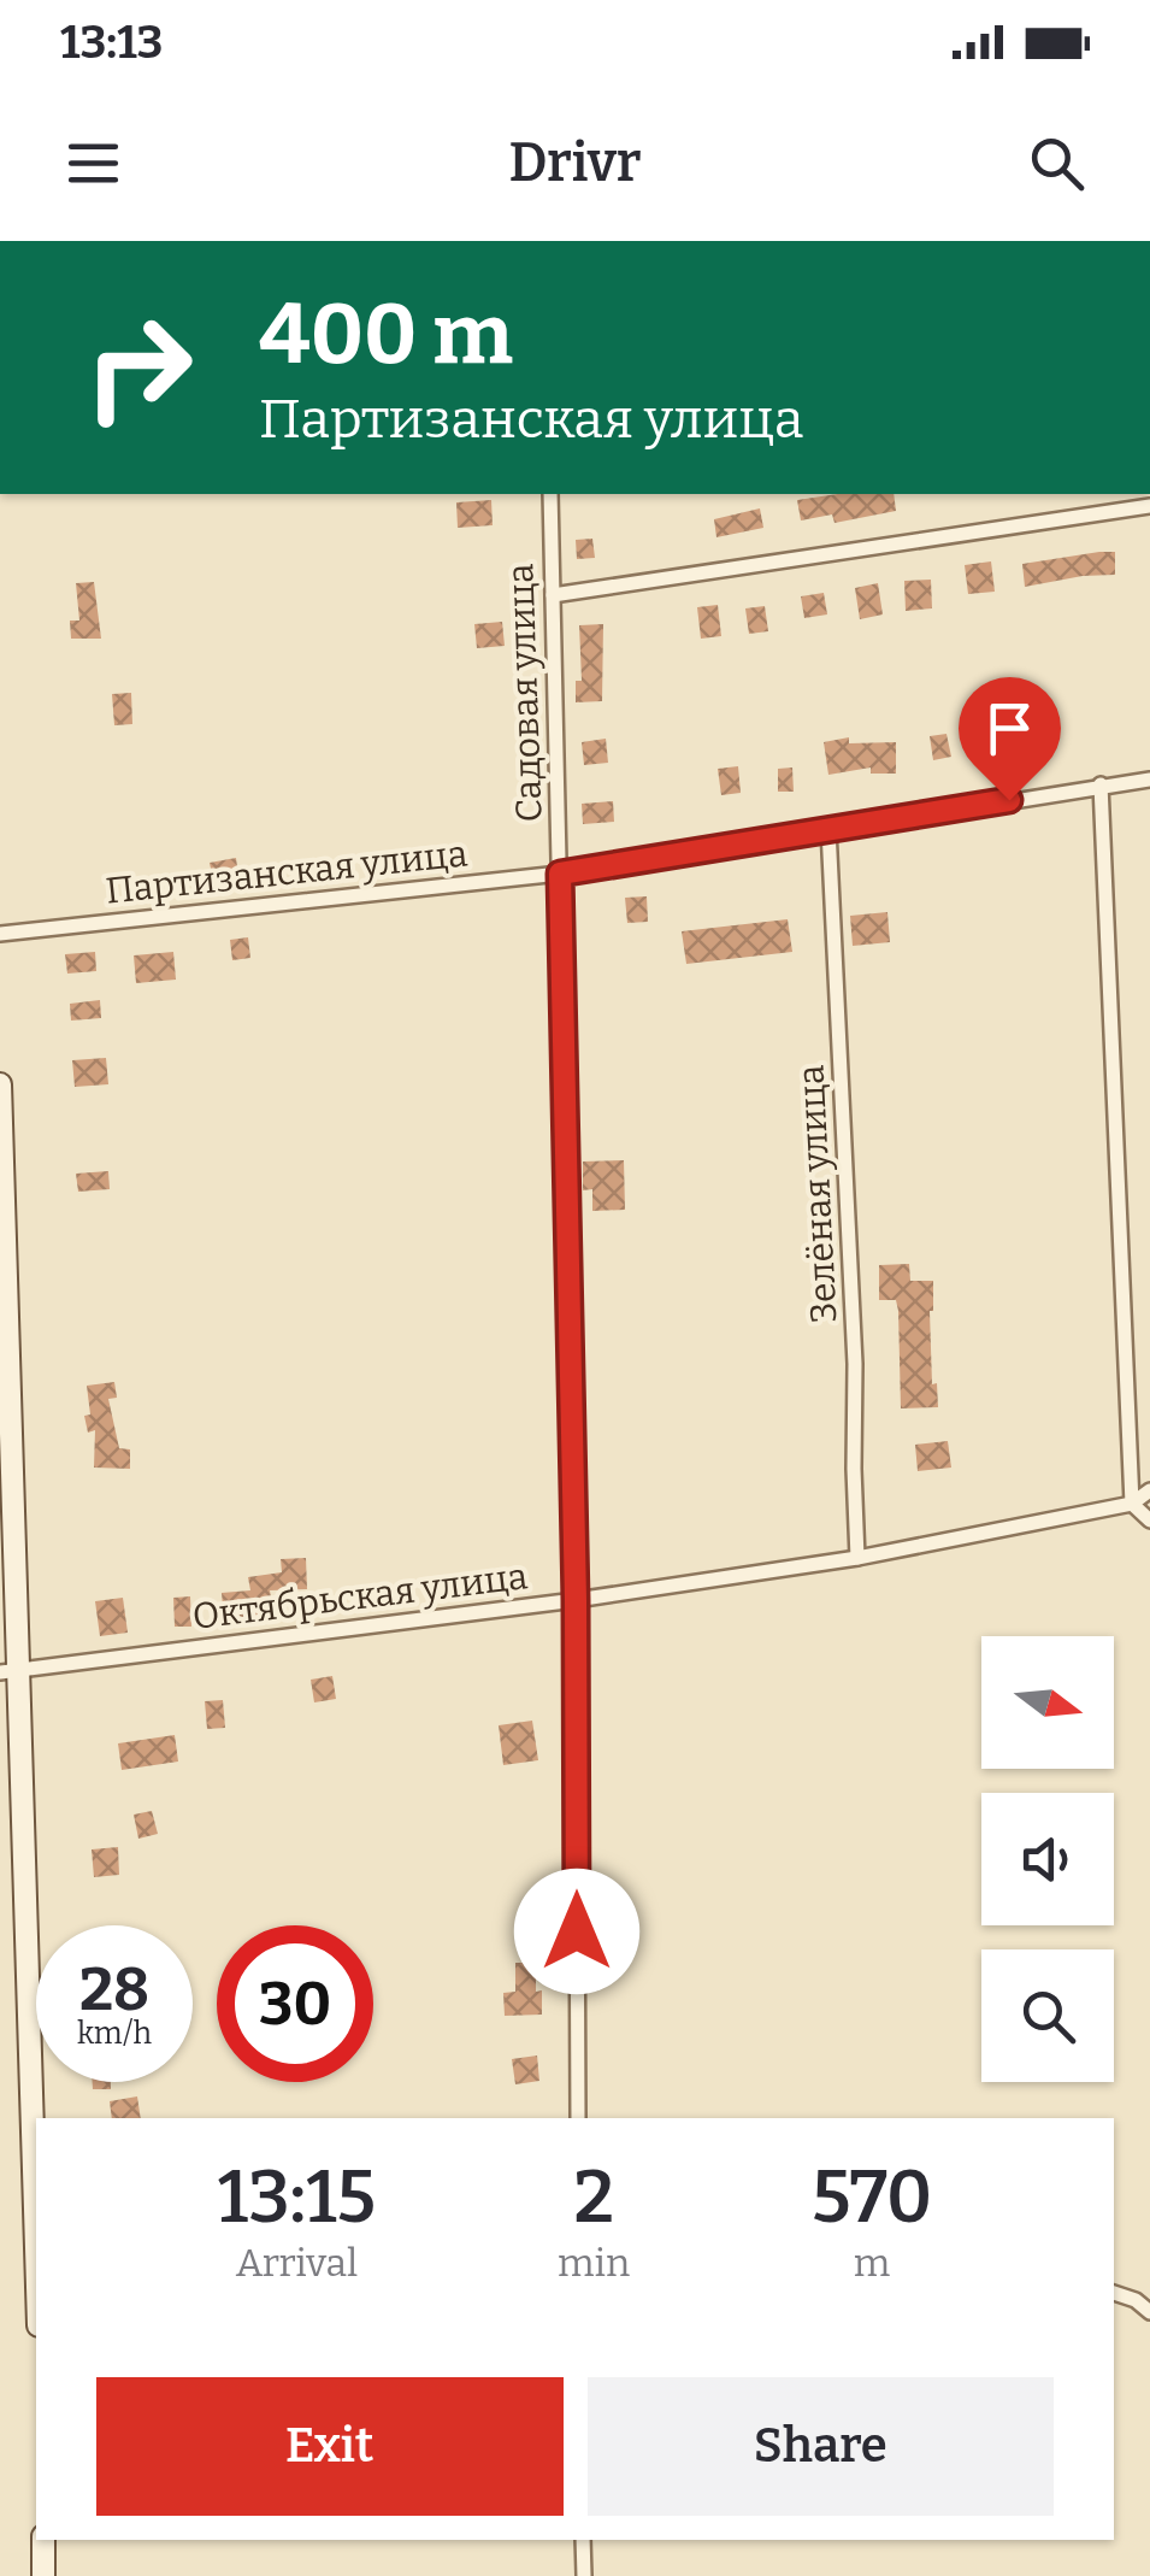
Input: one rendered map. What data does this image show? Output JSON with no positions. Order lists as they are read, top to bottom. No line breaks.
{"streets":{"street":["Садовая улица","Партизанская улица","Зелёная улица","Октябрьская улица"]},"crossings":[["Садовая улица","Партизанская улица"],["Садовая улица","Октябрьская улица"],["Партизанская улица","Зелёная улица"],["Зелёная улица","Октябрьская улица"]],"north":"right","page":{"status":"13:13","header":"Drivr","turn":["400 m","Партизанская улица"],"speed":"28 km/h","limit":"30","eta":["13:15","Arrival","2","min","570","m"],"buttons":["Exit","Share"]}}
